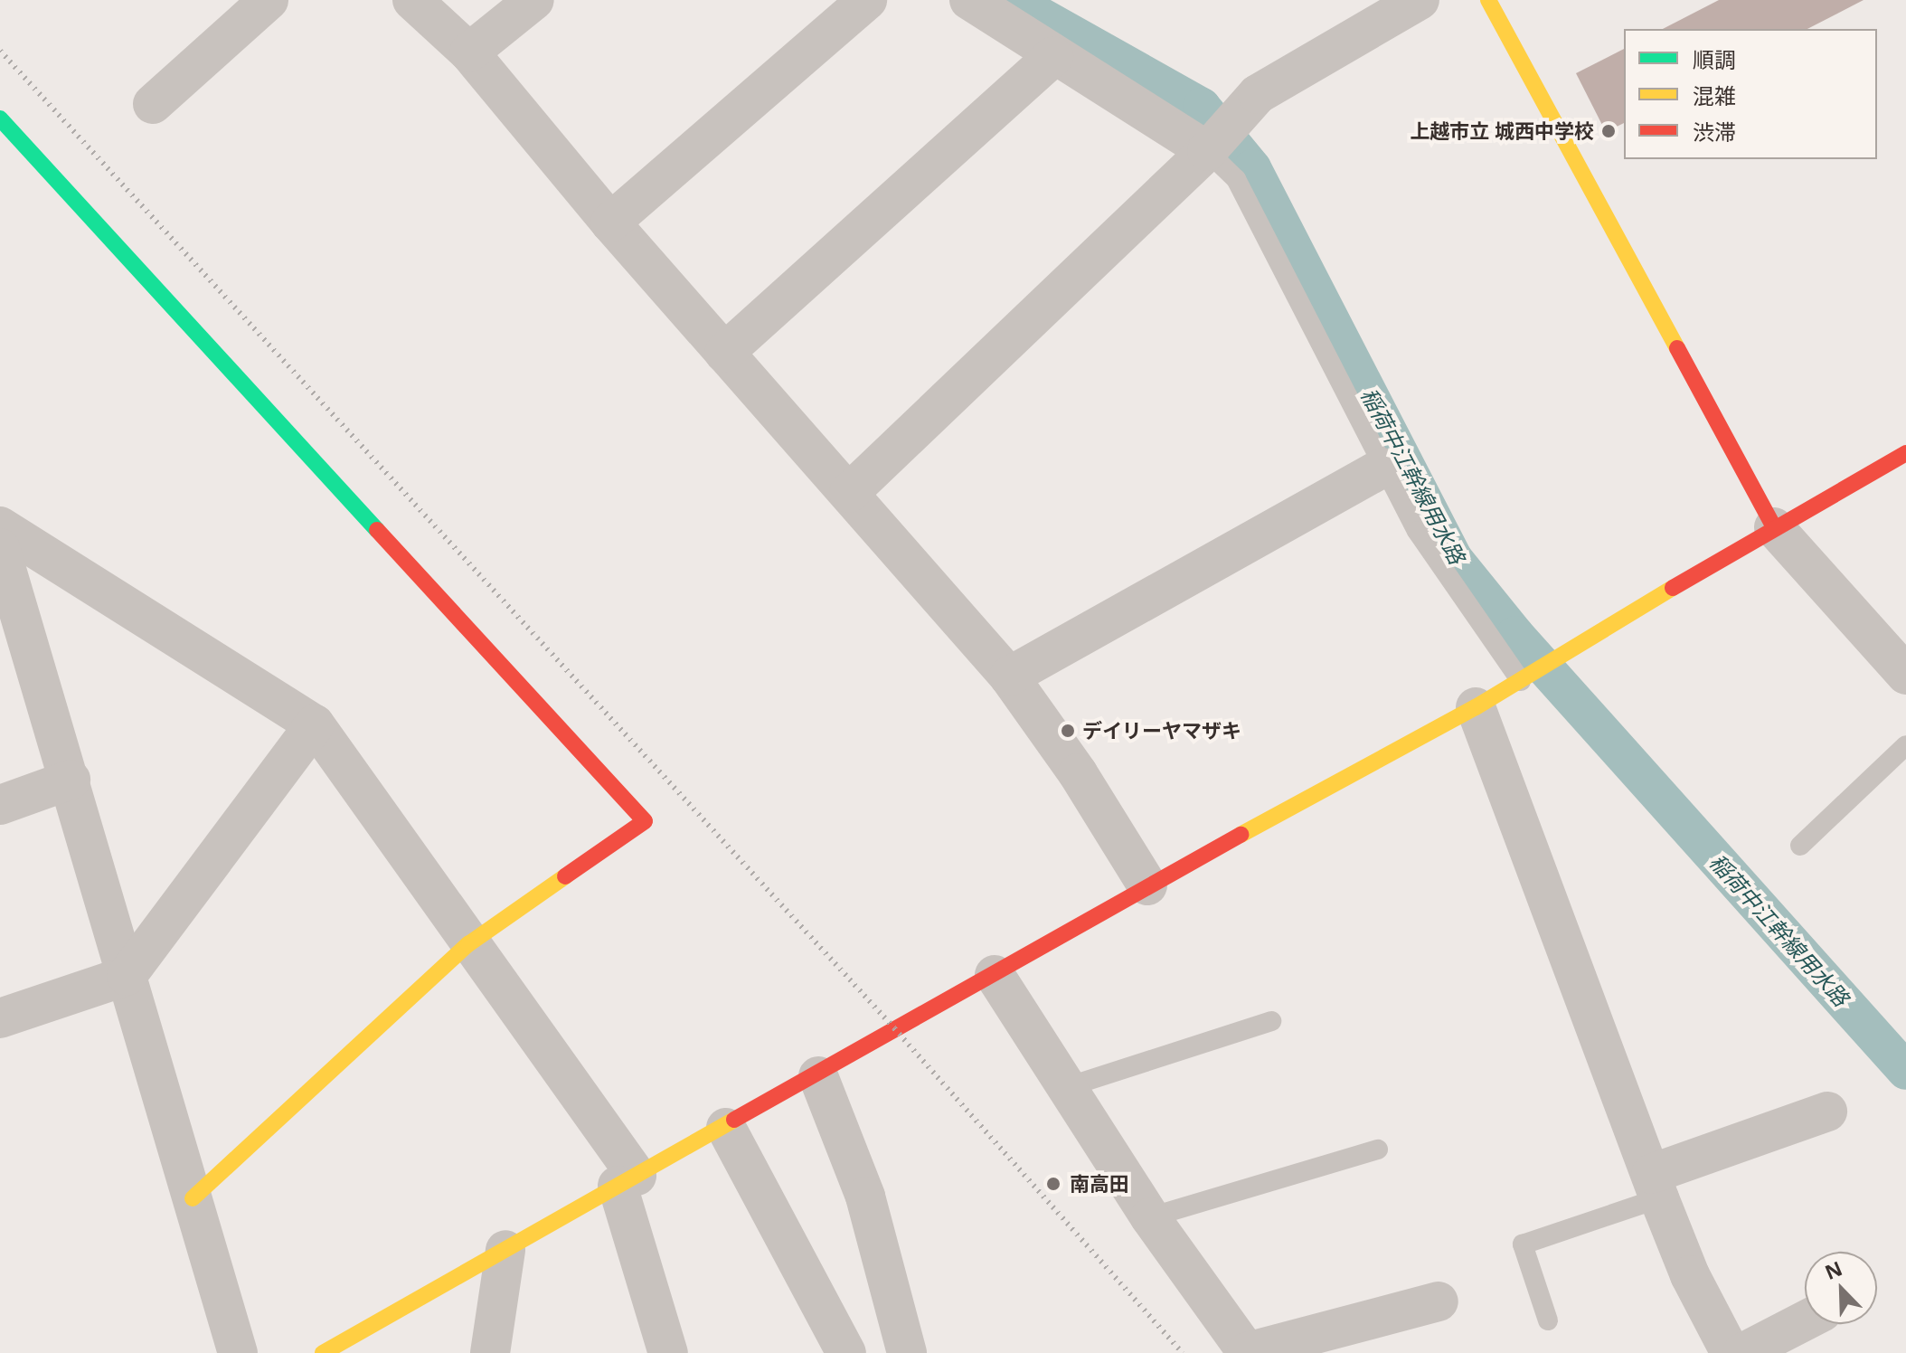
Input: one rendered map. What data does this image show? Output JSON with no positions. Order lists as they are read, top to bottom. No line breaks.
{"water":["稲荷中江幹線用水路"],"places":["上越市立 城西中学校","デイリーヤマザキ","南高田"],"legend":["順調","混雑","渋滞"],"north":"top left"}
